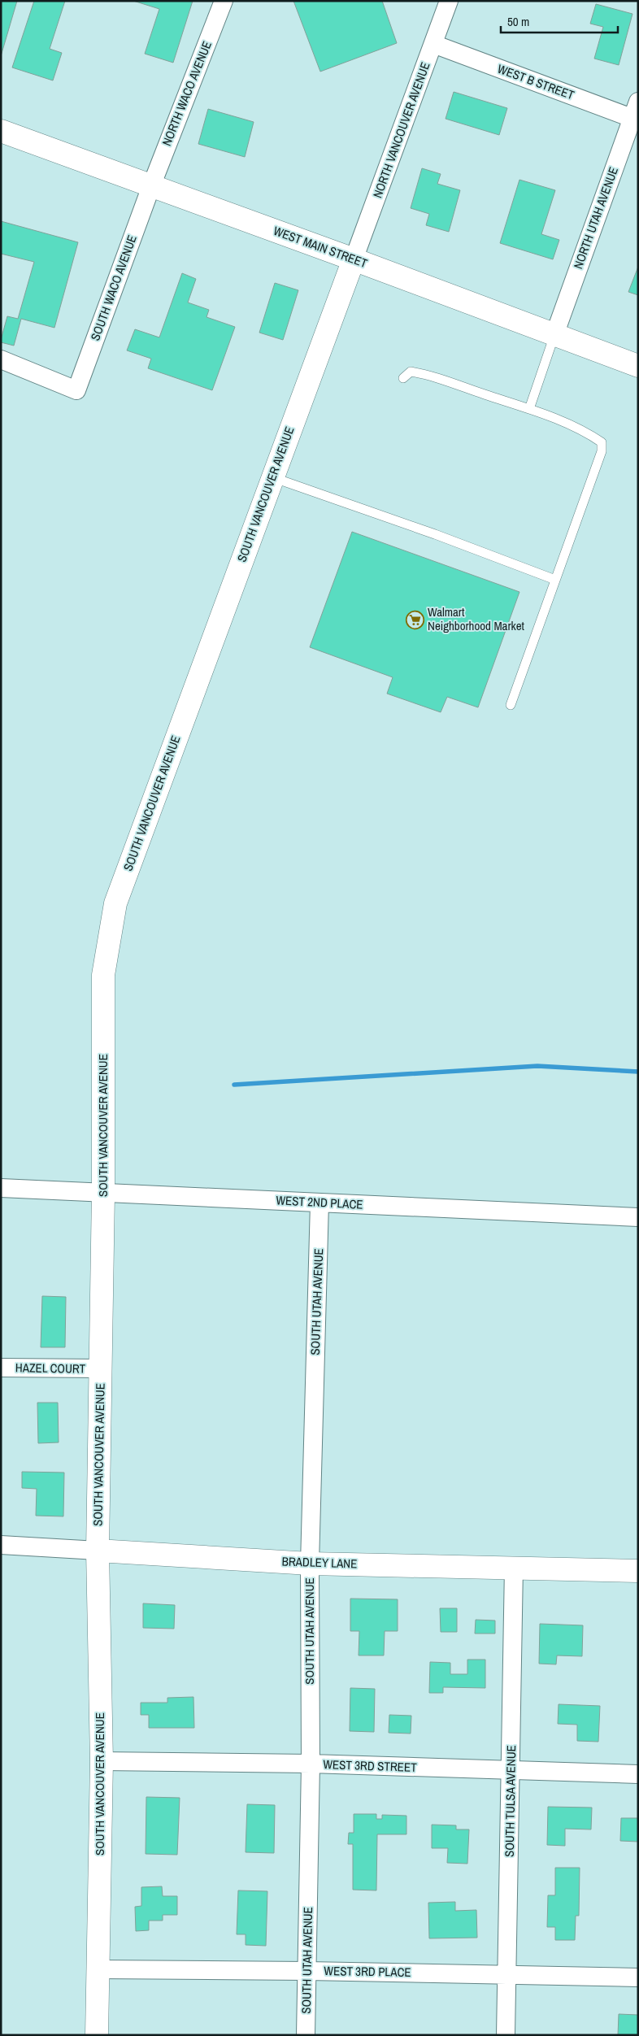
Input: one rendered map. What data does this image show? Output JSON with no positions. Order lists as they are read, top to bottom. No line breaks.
{"streets":{"street":["WEST B STREET","NORTH WACO AVENUE","NORTH VANCOUVER AVENUE","NORTH UTAH AVENUE","WEST MAIN STREET","SOUTH WACO AVENUE","SOUTH VANCOUVER AVENUE","WEST 2ND PLACE","SOUTH UTAH AVENUE","HAZEL COURT","BRADLEY LANE","WEST 3RD STREET","SOUTH TULSA AVENUE","WEST 3RD PLACE"]},"crossings":[["WEST B STREET","NORTH VANCOUVER AVENUE"],["WEST B STREET","NORTH UTAH AVENUE"],["NORTH WACO AVENUE","WEST MAIN STREET"],["NORTH WACO AVENUE","SOUTH WACO AVENUE"],["NORTH VANCOUVER AVENUE","WEST MAIN STREET"],["NORTH VANCOUVER AVENUE","SOUTH VANCOUVER AVENUE"],["NORTH UTAH AVENUE","WEST MAIN STREET"],["WEST MAIN STREET","SOUTH WACO AVENUE"],["WEST MAIN STREET","SOUTH VANCOUVER AVENUE"],["SOUTH VANCOUVER AVENUE","WEST 2ND PLACE"],["SOUTH VANCOUVER AVENUE","HAZEL COURT"],["SOUTH VANCOUVER AVENUE","BRADLEY LANE"],["SOUTH VANCOUVER AVENUE","WEST 3RD STREET"],["SOUTH VANCOUVER AVENUE","WEST 3RD PLACE"],["WEST 2ND PLACE","SOUTH UTAH AVENUE"],["SOUTH UTAH AVENUE","BRADLEY LANE"],["SOUTH UTAH AVENUE","WEST 3RD STREET"],["SOUTH UTAH AVENUE","WEST 3RD PLACE"],["BRADLEY LANE","SOUTH TULSA AVENUE"],["WEST 3RD STREET","SOUTH TULSA AVENUE"],["SOUTH TULSA AVENUE","WEST 3RD PLACE"]],"places":{"supermarket":["Walmart Neighborhood Market"]},"scale_bar":"50 m"}
